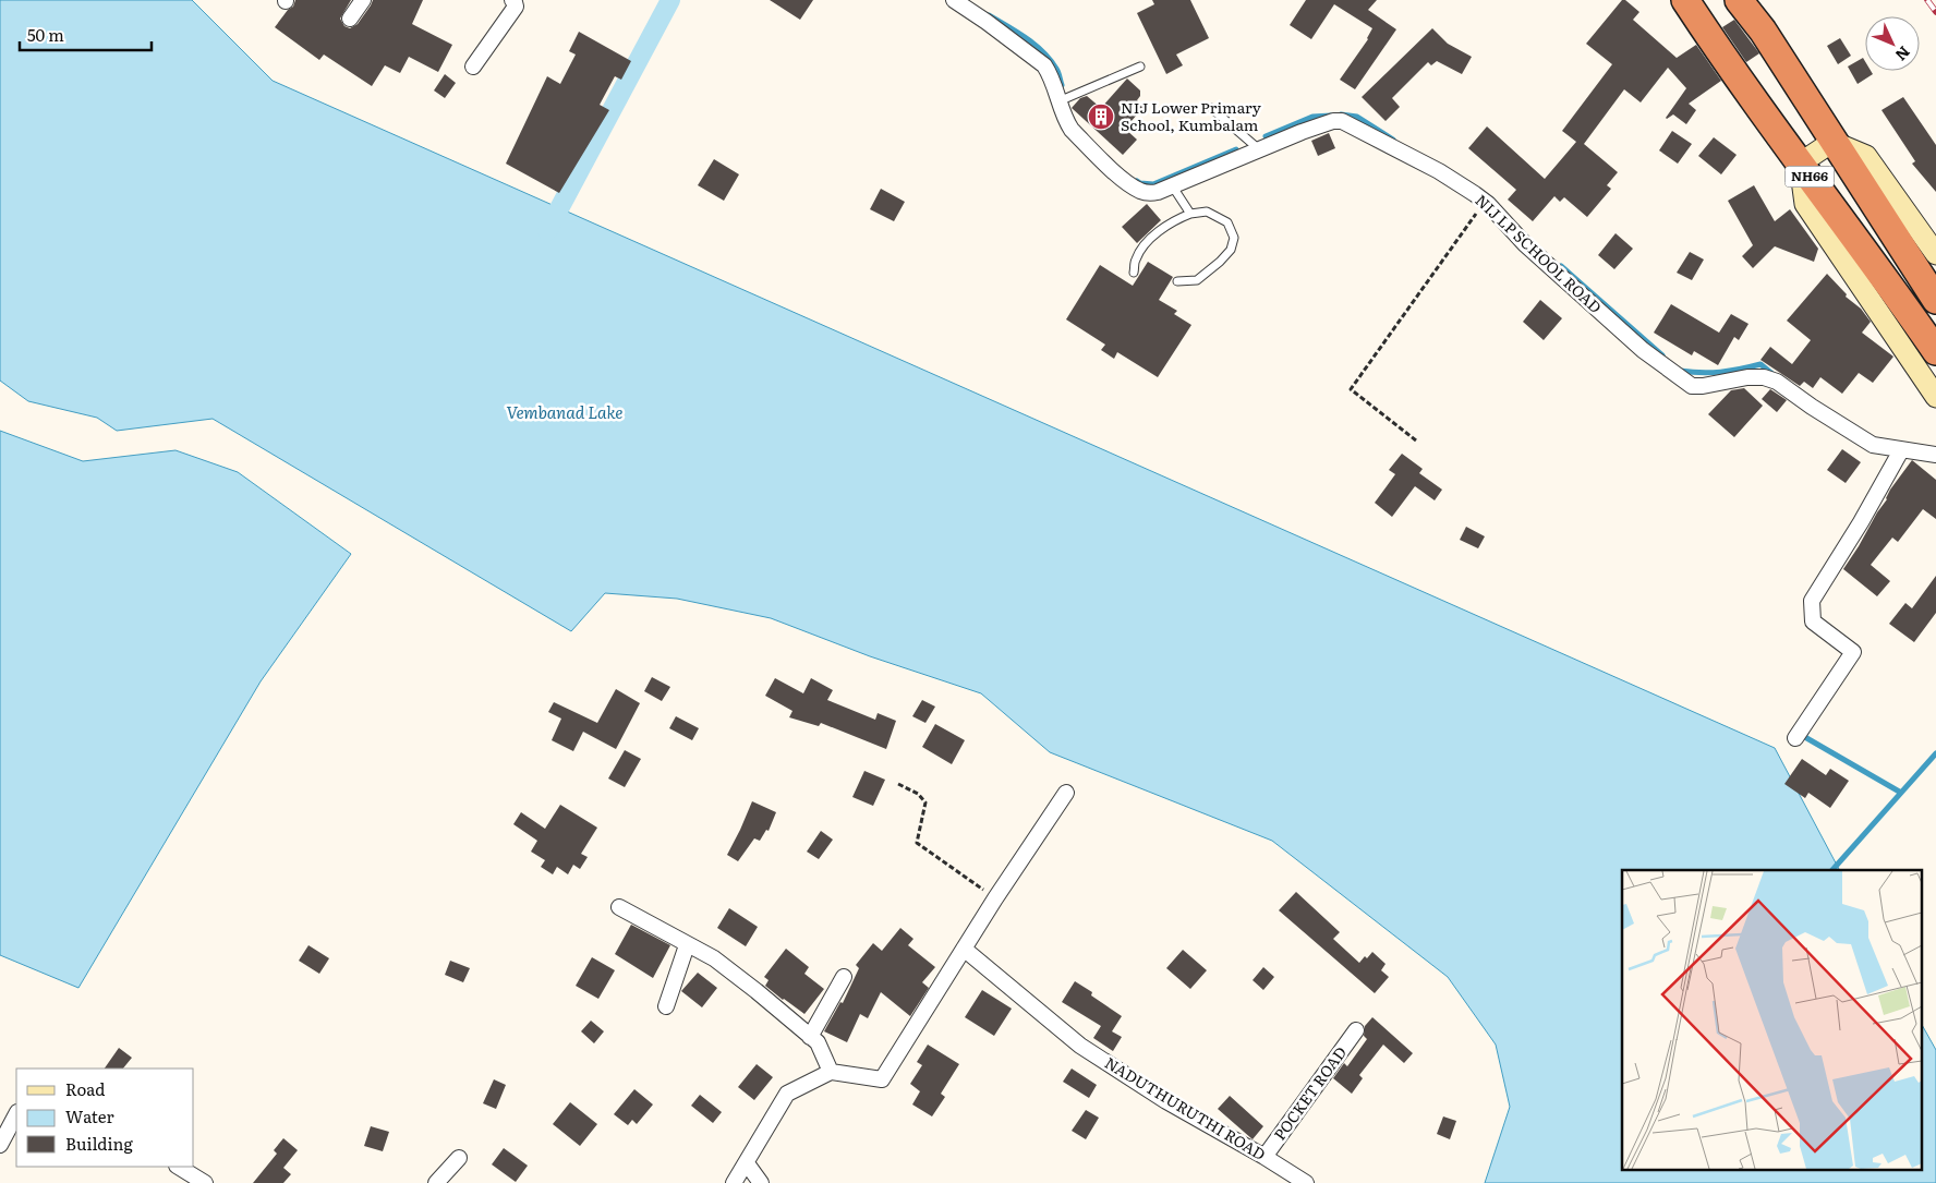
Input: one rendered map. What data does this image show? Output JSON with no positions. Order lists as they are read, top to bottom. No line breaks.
{"streets":{"highway":["NH66"],"street":["NIJ LP SCHOOL ROAD","POCKET ROAD","NADUTHURUTHI ROAD"]},"crossings":[["POCKET ROAD","NADUTHURUTHI ROAD"]],"water":["Vembanad Lake"],"places":{"building":["NIJ Lower Primary School, Kumbalam"]},"legend":["Road","Water","Building"],"scale_bar":"50 m","north":"bottom right"}
